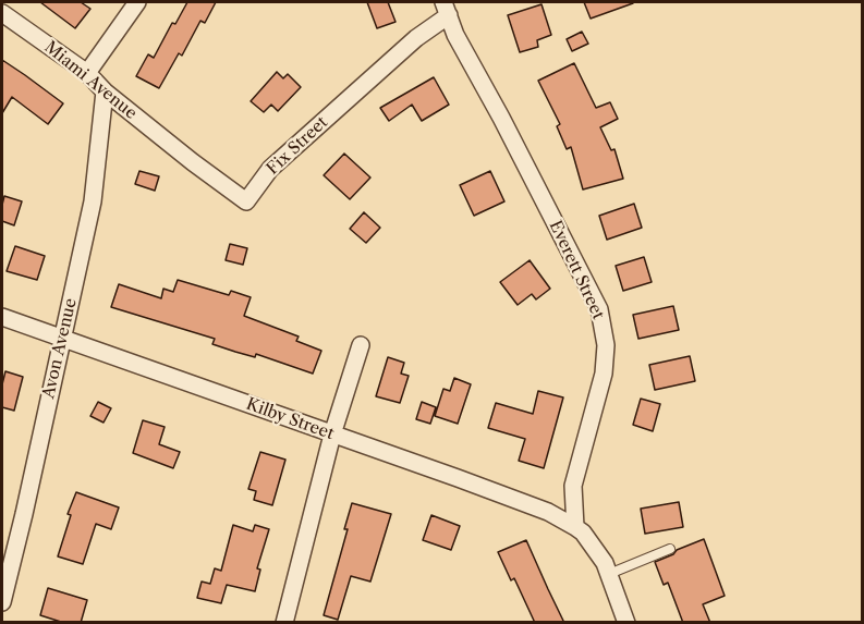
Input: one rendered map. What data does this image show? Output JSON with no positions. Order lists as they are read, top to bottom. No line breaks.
{"streets":{"street":["Miami Avenue","Fix Street","Everett Street","Avon Avenue","Kilby Street"]},"crossings":[["Miami Avenue","Fix Street"],["Miami Avenue","Avon Avenue"],["Fix Street","Everett Street"],["Everett Street","Kilby Street"],["Avon Avenue","Kilby Street"]]}
